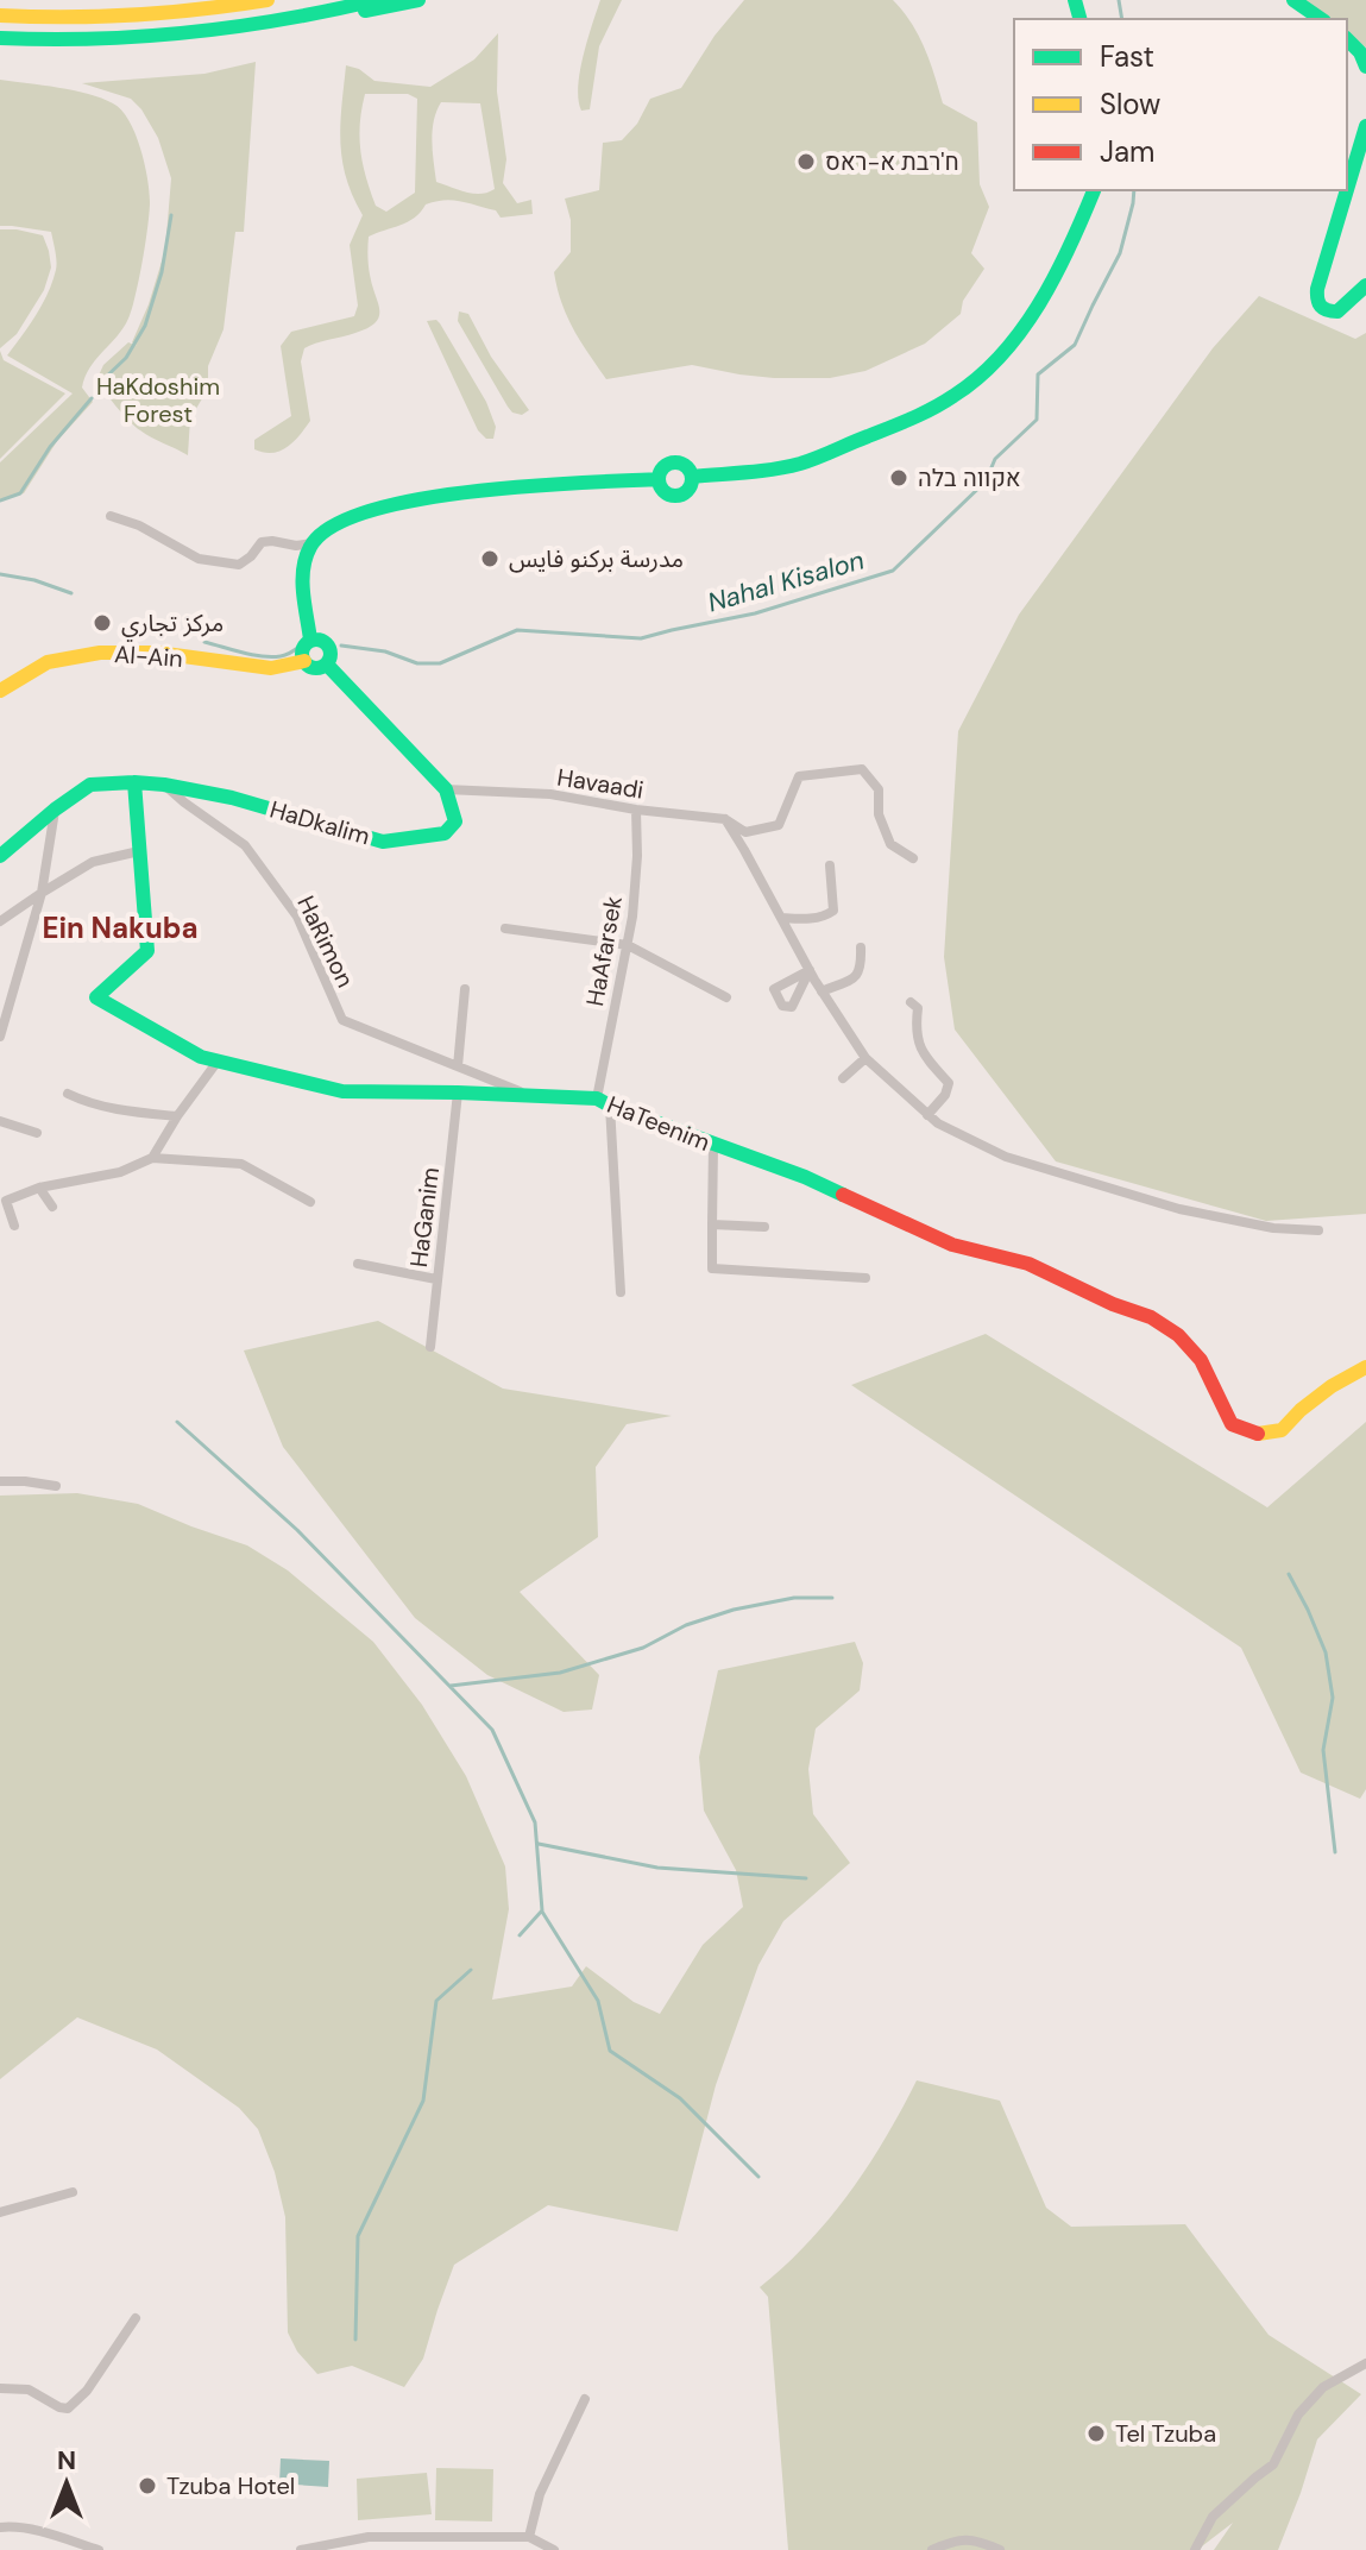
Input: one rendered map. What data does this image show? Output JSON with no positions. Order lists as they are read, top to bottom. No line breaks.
{"streets":{"main road":["Al-Ain","HaDkalim","HaTeenim"],"street":["Havaadi","HaRimon","HaAfarsek","HaGanim"]},"crossings":[["Havaadi","HaDkalim"],["Havaadi","HaAfarsek"],["HaDkalim","HaRimon"],["HaDkalim","HaTeenim"],["HaRimon","HaTeenim"],["HaAfarsek","HaTeenim"],["HaTeenim","HaGanim"]],"districts":["Ein Nakuba"],"water":["Nahal Kisalon"],"parks":["HaKdoshim Forest"],"places":["ח'רבת א-ראס","אקווה בלה","مدرسة بركنو فايس","مركز تجاري","Tel Tzuba","Tzuba Hotel"],"legend":["Fast","Slow","Jam"],"north":"top"}
